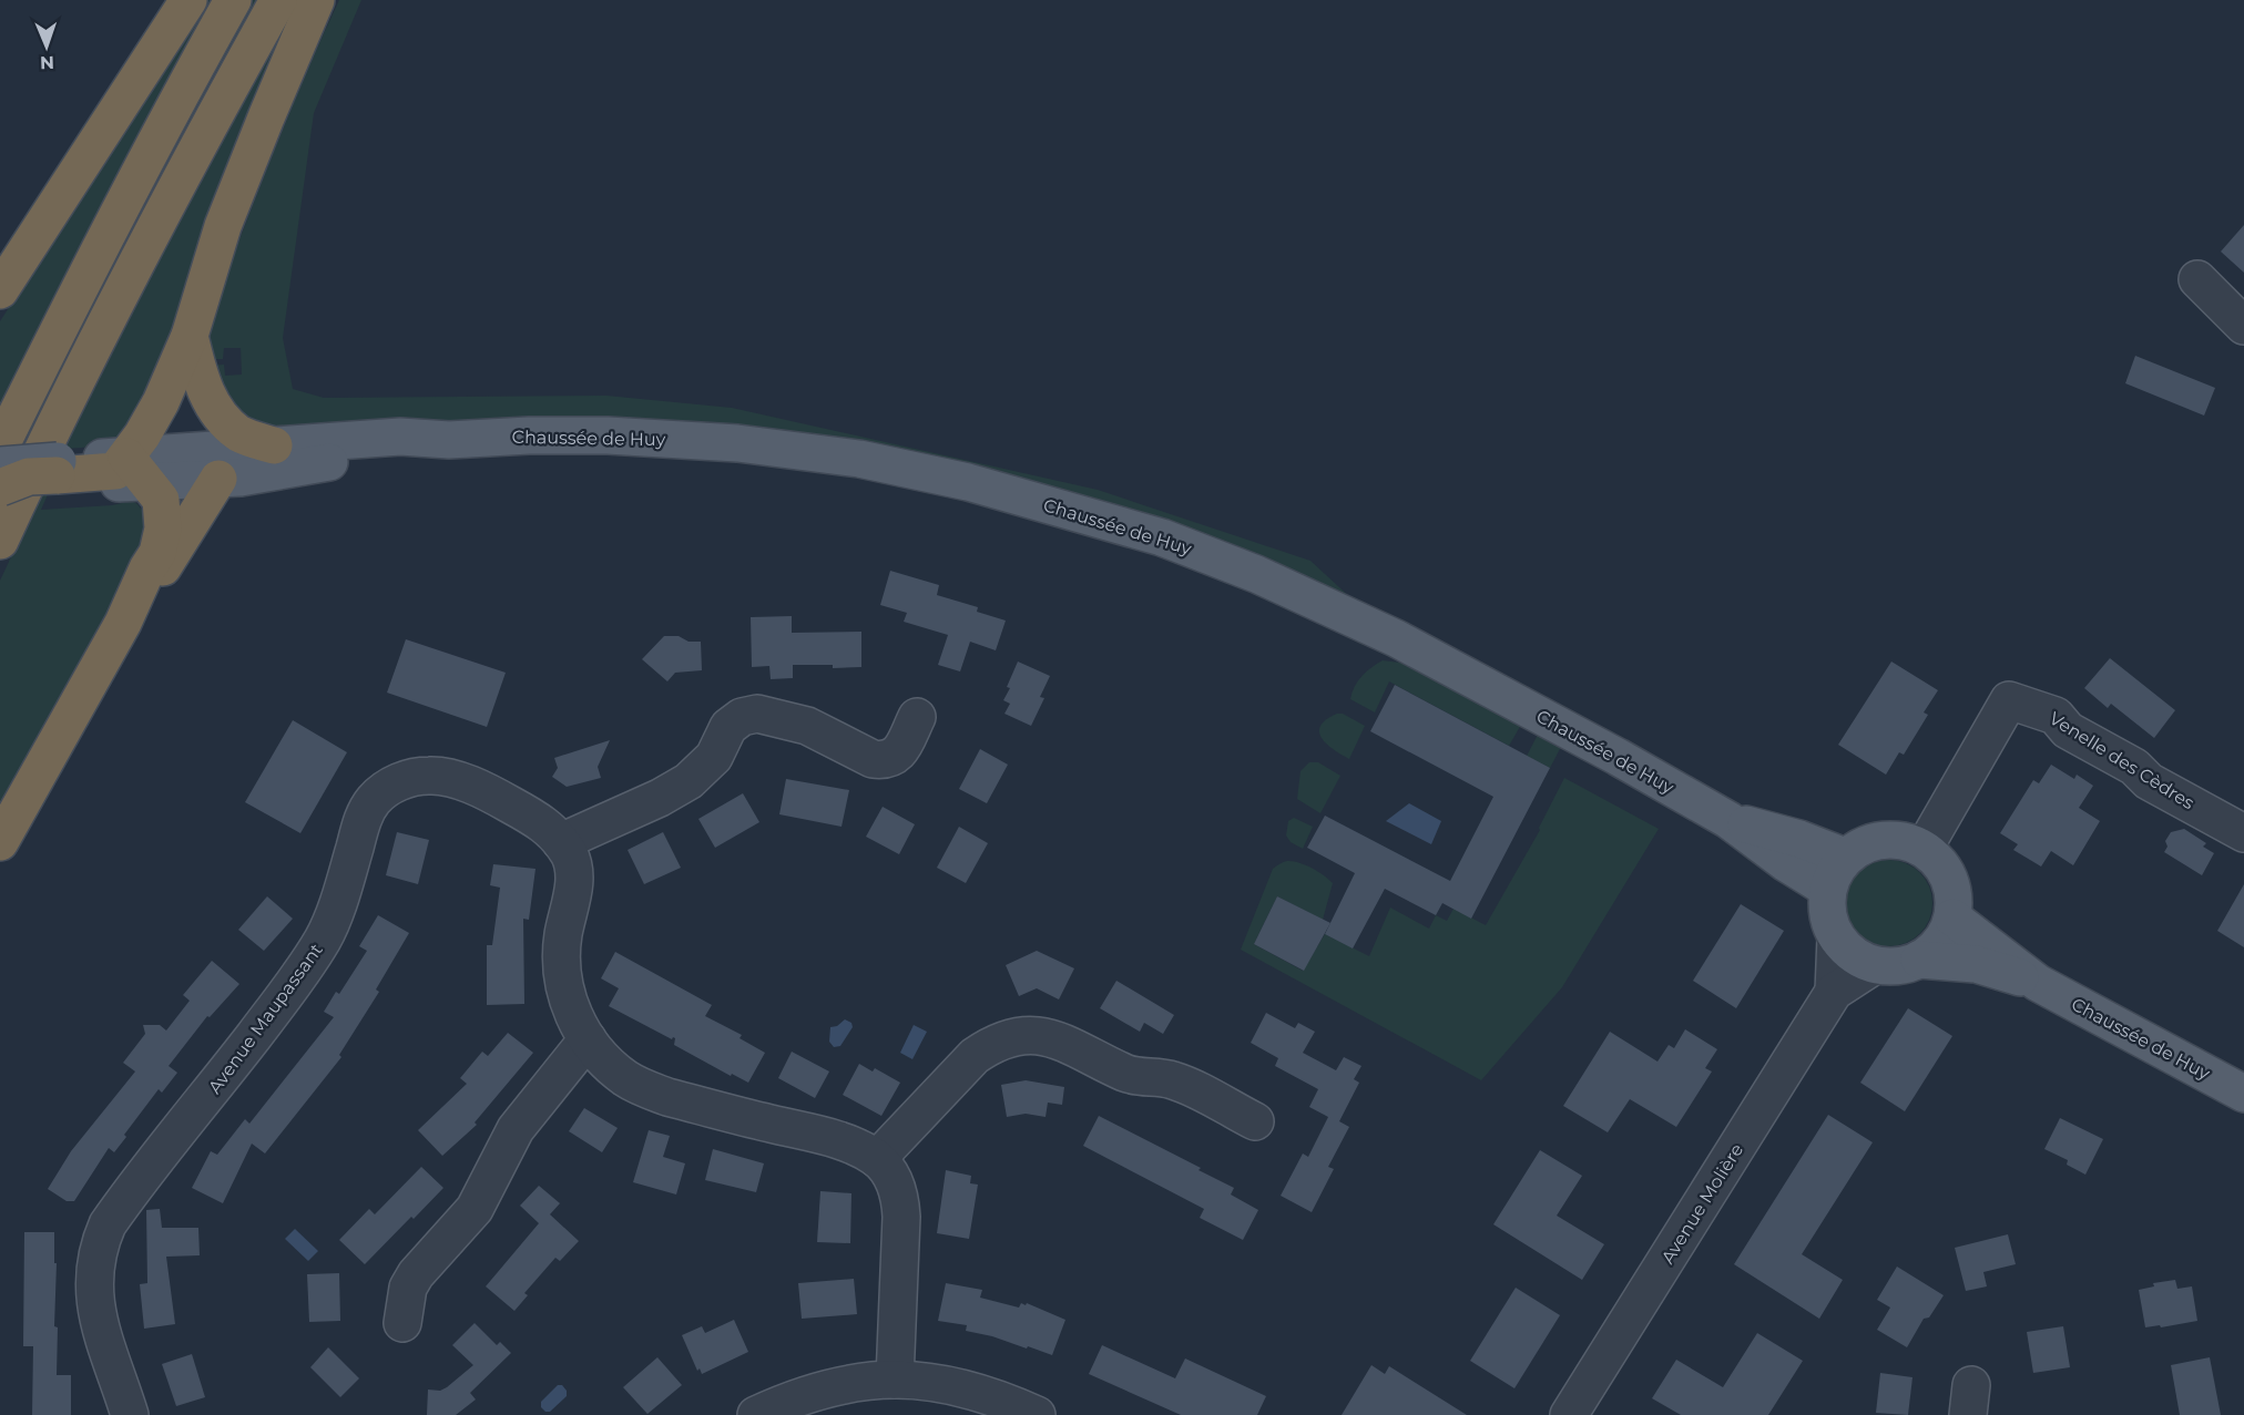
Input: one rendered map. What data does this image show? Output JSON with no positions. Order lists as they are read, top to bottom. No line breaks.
{"streets":{"main road":["Chaussée de Huy"],"street":["Venelle des Cèdres","Avenue Maupassant","Avenue Molière"]},"crossings":[["Chaussée de Huy","Venelle des Cèdres"],["Chaussée de Huy","Avenue Molière"],["Venelle des Cèdres","Avenue Molière"]],"north":"bottom"}
